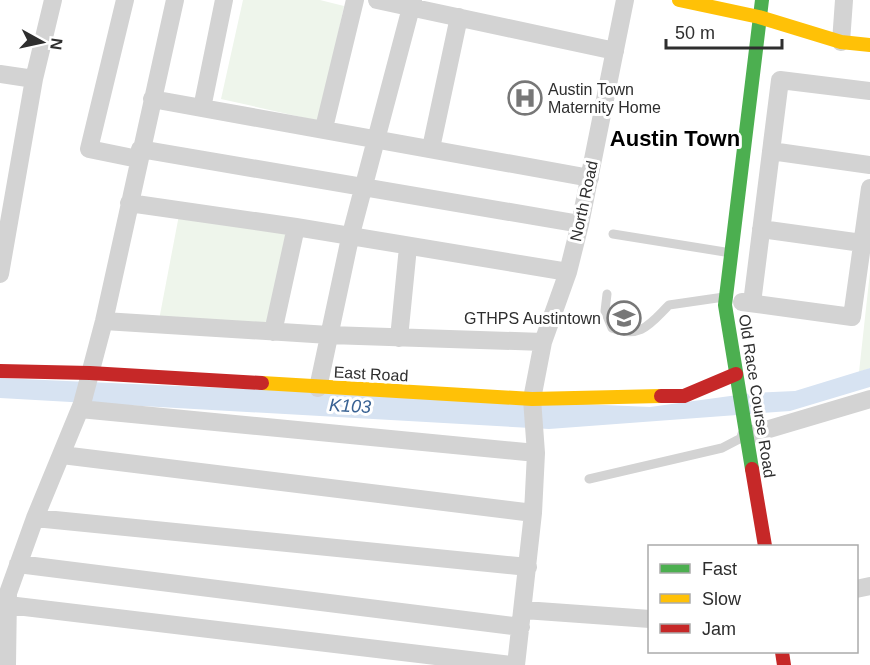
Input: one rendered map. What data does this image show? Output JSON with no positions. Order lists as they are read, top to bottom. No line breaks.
{"streets":{"street":["North Road","East Road","Old Race Course Road"]},"crossings":[["North Road","East Road"],["East Road","Old Race Course Road"]],"districts":["Austin Town"],"water":["K103"],"places":{"hospital":["Austin Town Maternity Home"],"school or university":["GTHPS Austintown"]},"legend":["Fast","Slow","Jam"],"scale_bar":"50 m","north":"right"}
